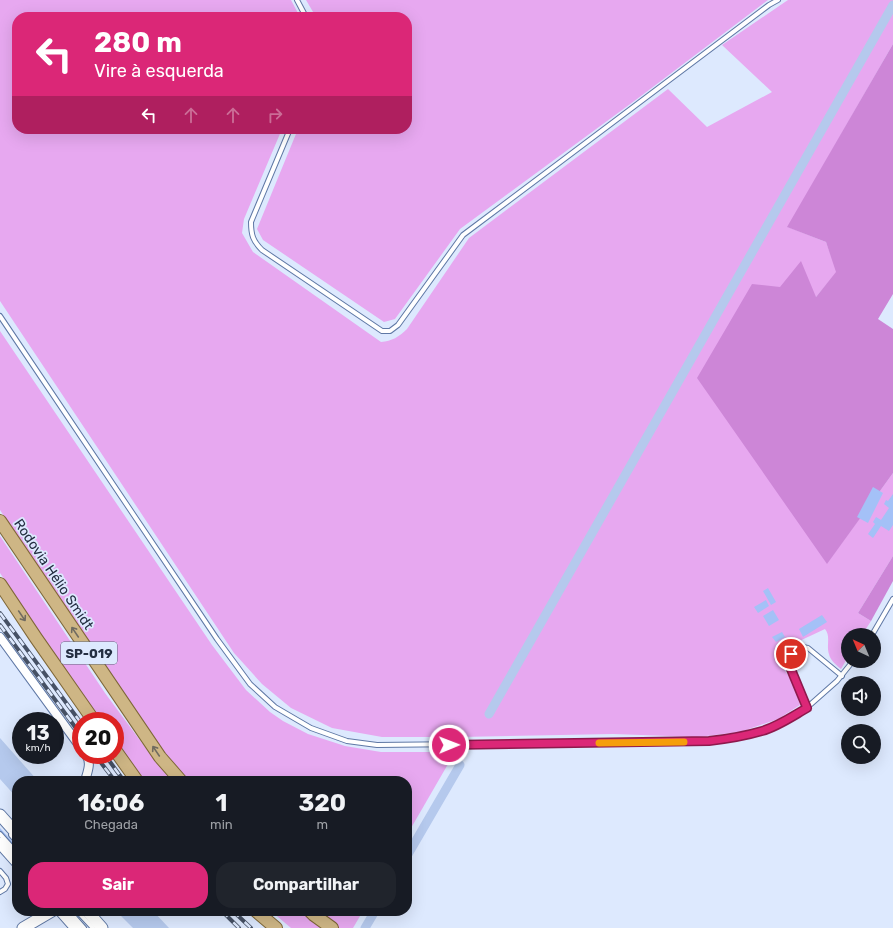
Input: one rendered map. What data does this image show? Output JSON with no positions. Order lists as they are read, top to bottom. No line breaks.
{"streets":{"main road":["Rodovia Hélio Smidt","SP-019"]},"north":"top left","page":{"turn":["280 m","Vire à esquerda"],"speed":"13 km/h","limit":"20","eta":["16:06","Chegada","1","min","320","m"],"buttons":["Sair","Compartilhar"]}}
